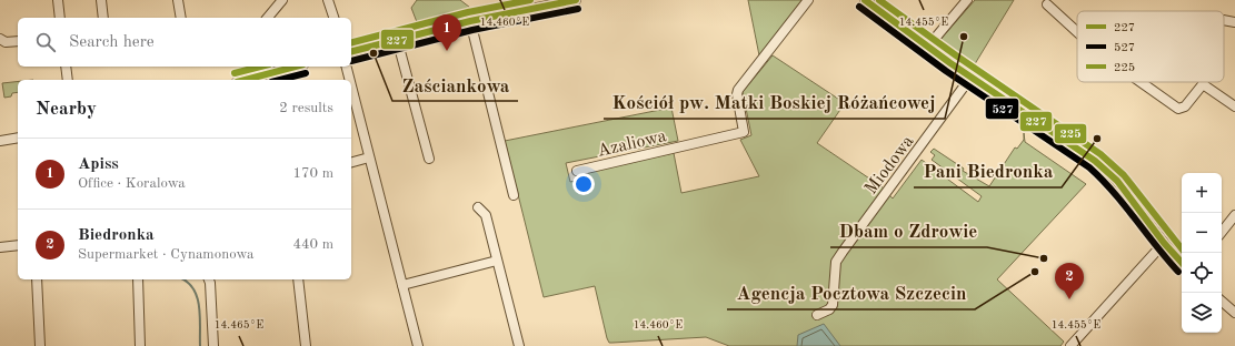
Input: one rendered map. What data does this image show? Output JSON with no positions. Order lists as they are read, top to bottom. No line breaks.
{"streets":{"street":["Azaliowa","Miodowa"]},"places":["Kościół pw. Matki Boskiej Różańcowej","Zaściankowa","Pani Biedronka","Dbam o Zdrowie","Agencja Pocztowa Szczecin"],"lines":["transit line 227","transit line 225","transit line 527"],"legend":["227","527","225"],"page":{"pins":["1","2"],"search":"Search here","heading":["Nearby","2 results"],"list":[{"mark":"1","name":"Apiss","note":"Office · Koralowa","value":"170 m"},{"mark":"2","name":"Biedronka","note":"Supermarket · Cynamonowa","value":"440 m"}],"map_buttons":["+","−"]},"coordinates":["14.460°E","14.455°E","14.465°E"]}
